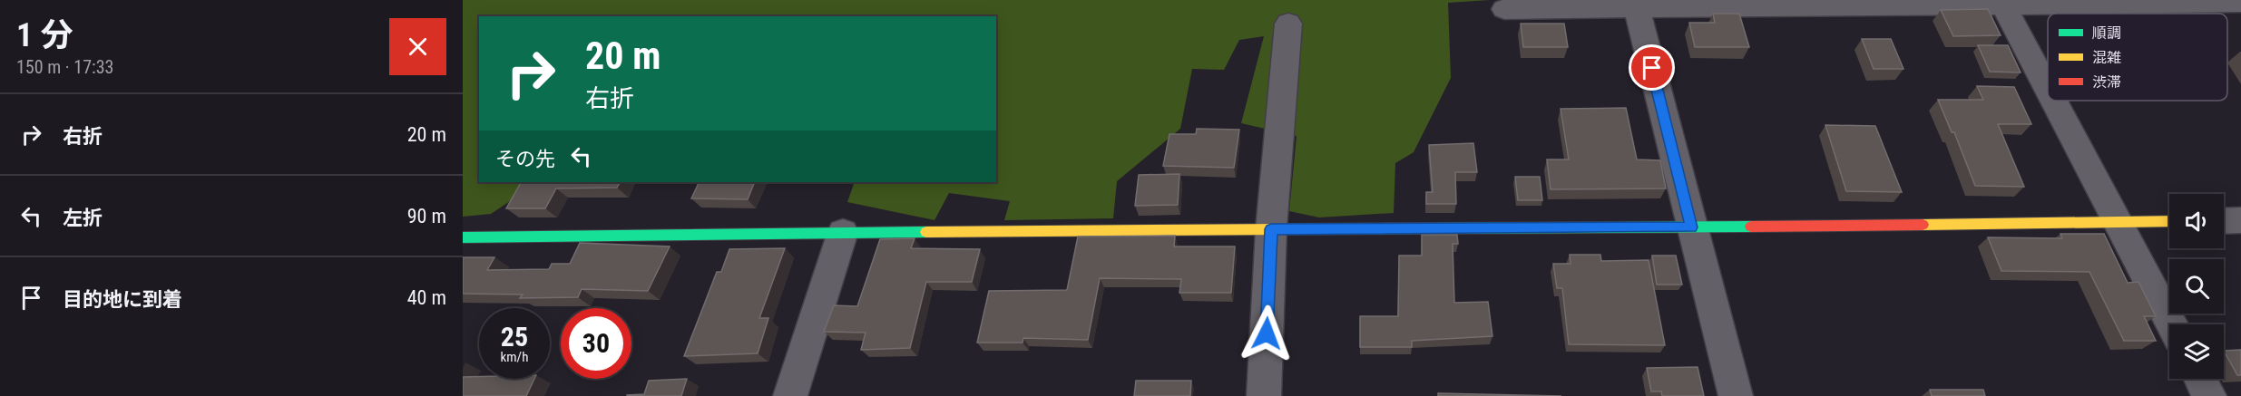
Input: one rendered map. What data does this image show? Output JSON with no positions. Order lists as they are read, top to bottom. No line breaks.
{"legend":["順調","混雑","渋滞"],"page":{"heading":["1 分","150 m · 17:33"],"turn":["20 m","右折"],"list":[{"name":"右折","value":"20 m"},{"name":"左折","value":"90 m"},{"name":"目的地に到着","value":"40 m"}],"then":"その先","speed":"25 km/h","limit":"30"}}
